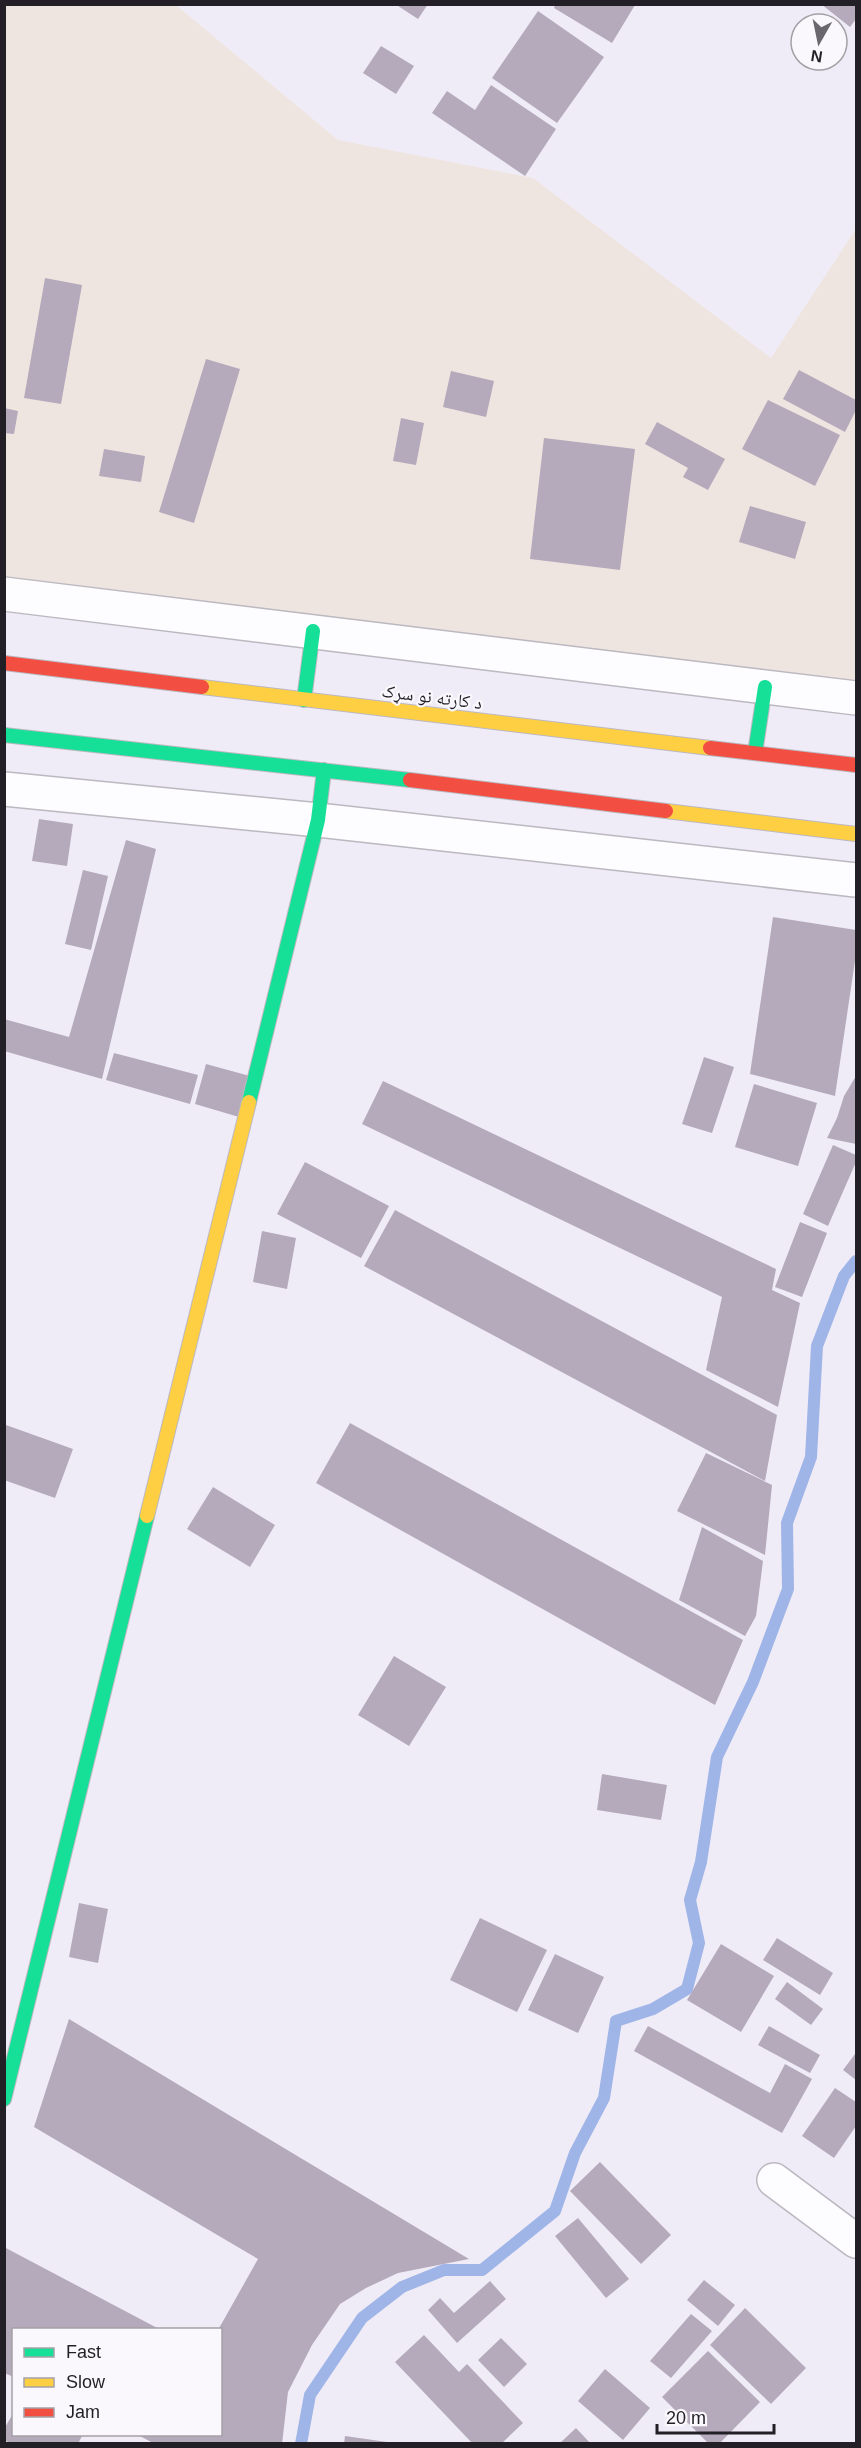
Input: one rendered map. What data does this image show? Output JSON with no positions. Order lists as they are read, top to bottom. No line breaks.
{"streets":{"main road":["د کارته نو سړک"]},"legend":["Fast","Slow","Jam"],"scale_bar":"20 m","north":"bottom"}
